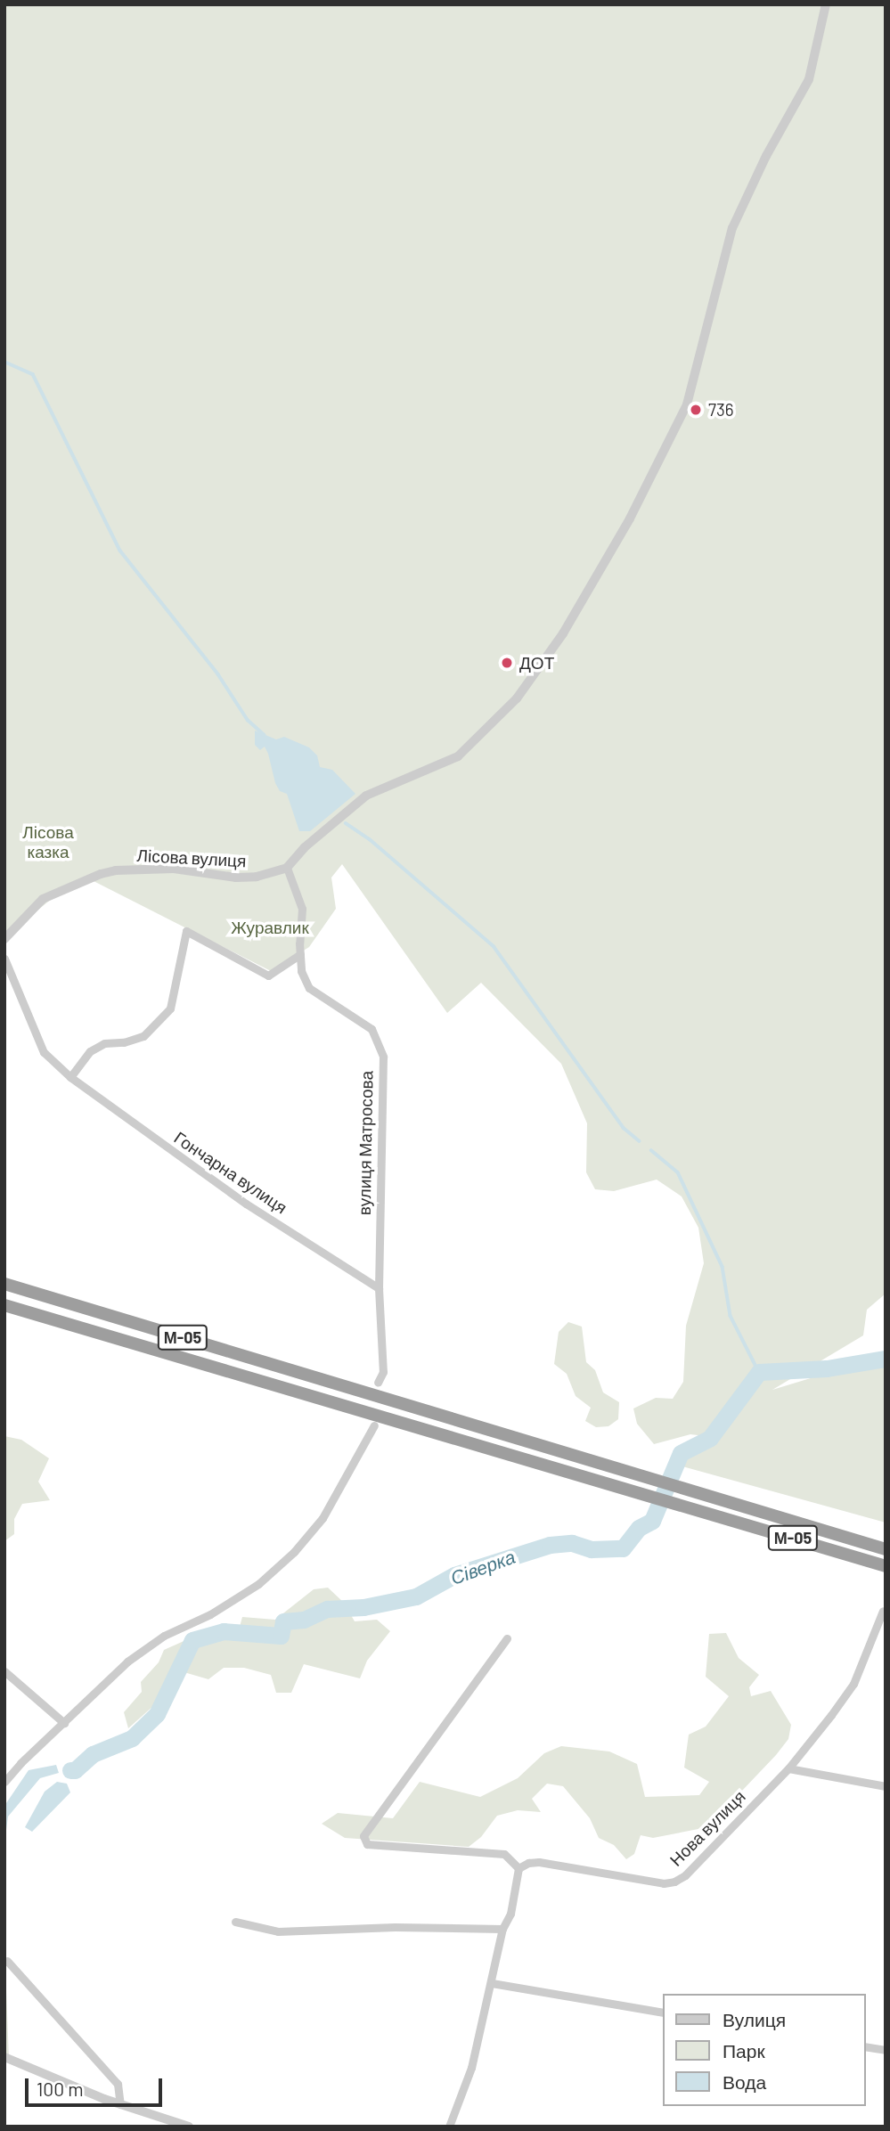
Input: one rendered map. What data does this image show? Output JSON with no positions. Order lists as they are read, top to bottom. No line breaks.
{"streets":{"highway":["М-05"],"street":["Лісова вулиця","вулиця Матросова","Гончарна вулиця","Нова вулиця"]},"crossings":[["Лісова вулиця","вулиця Матросова"],["вулиця Матросова","Гончарна вулиця"]],"water":["Сіверка"],"parks":["Лісова казка","Журавлик"],"places":["736","ДОТ"],"legend":["Вулиця","Парк","Вода"],"scale_bar":"100 m"}
